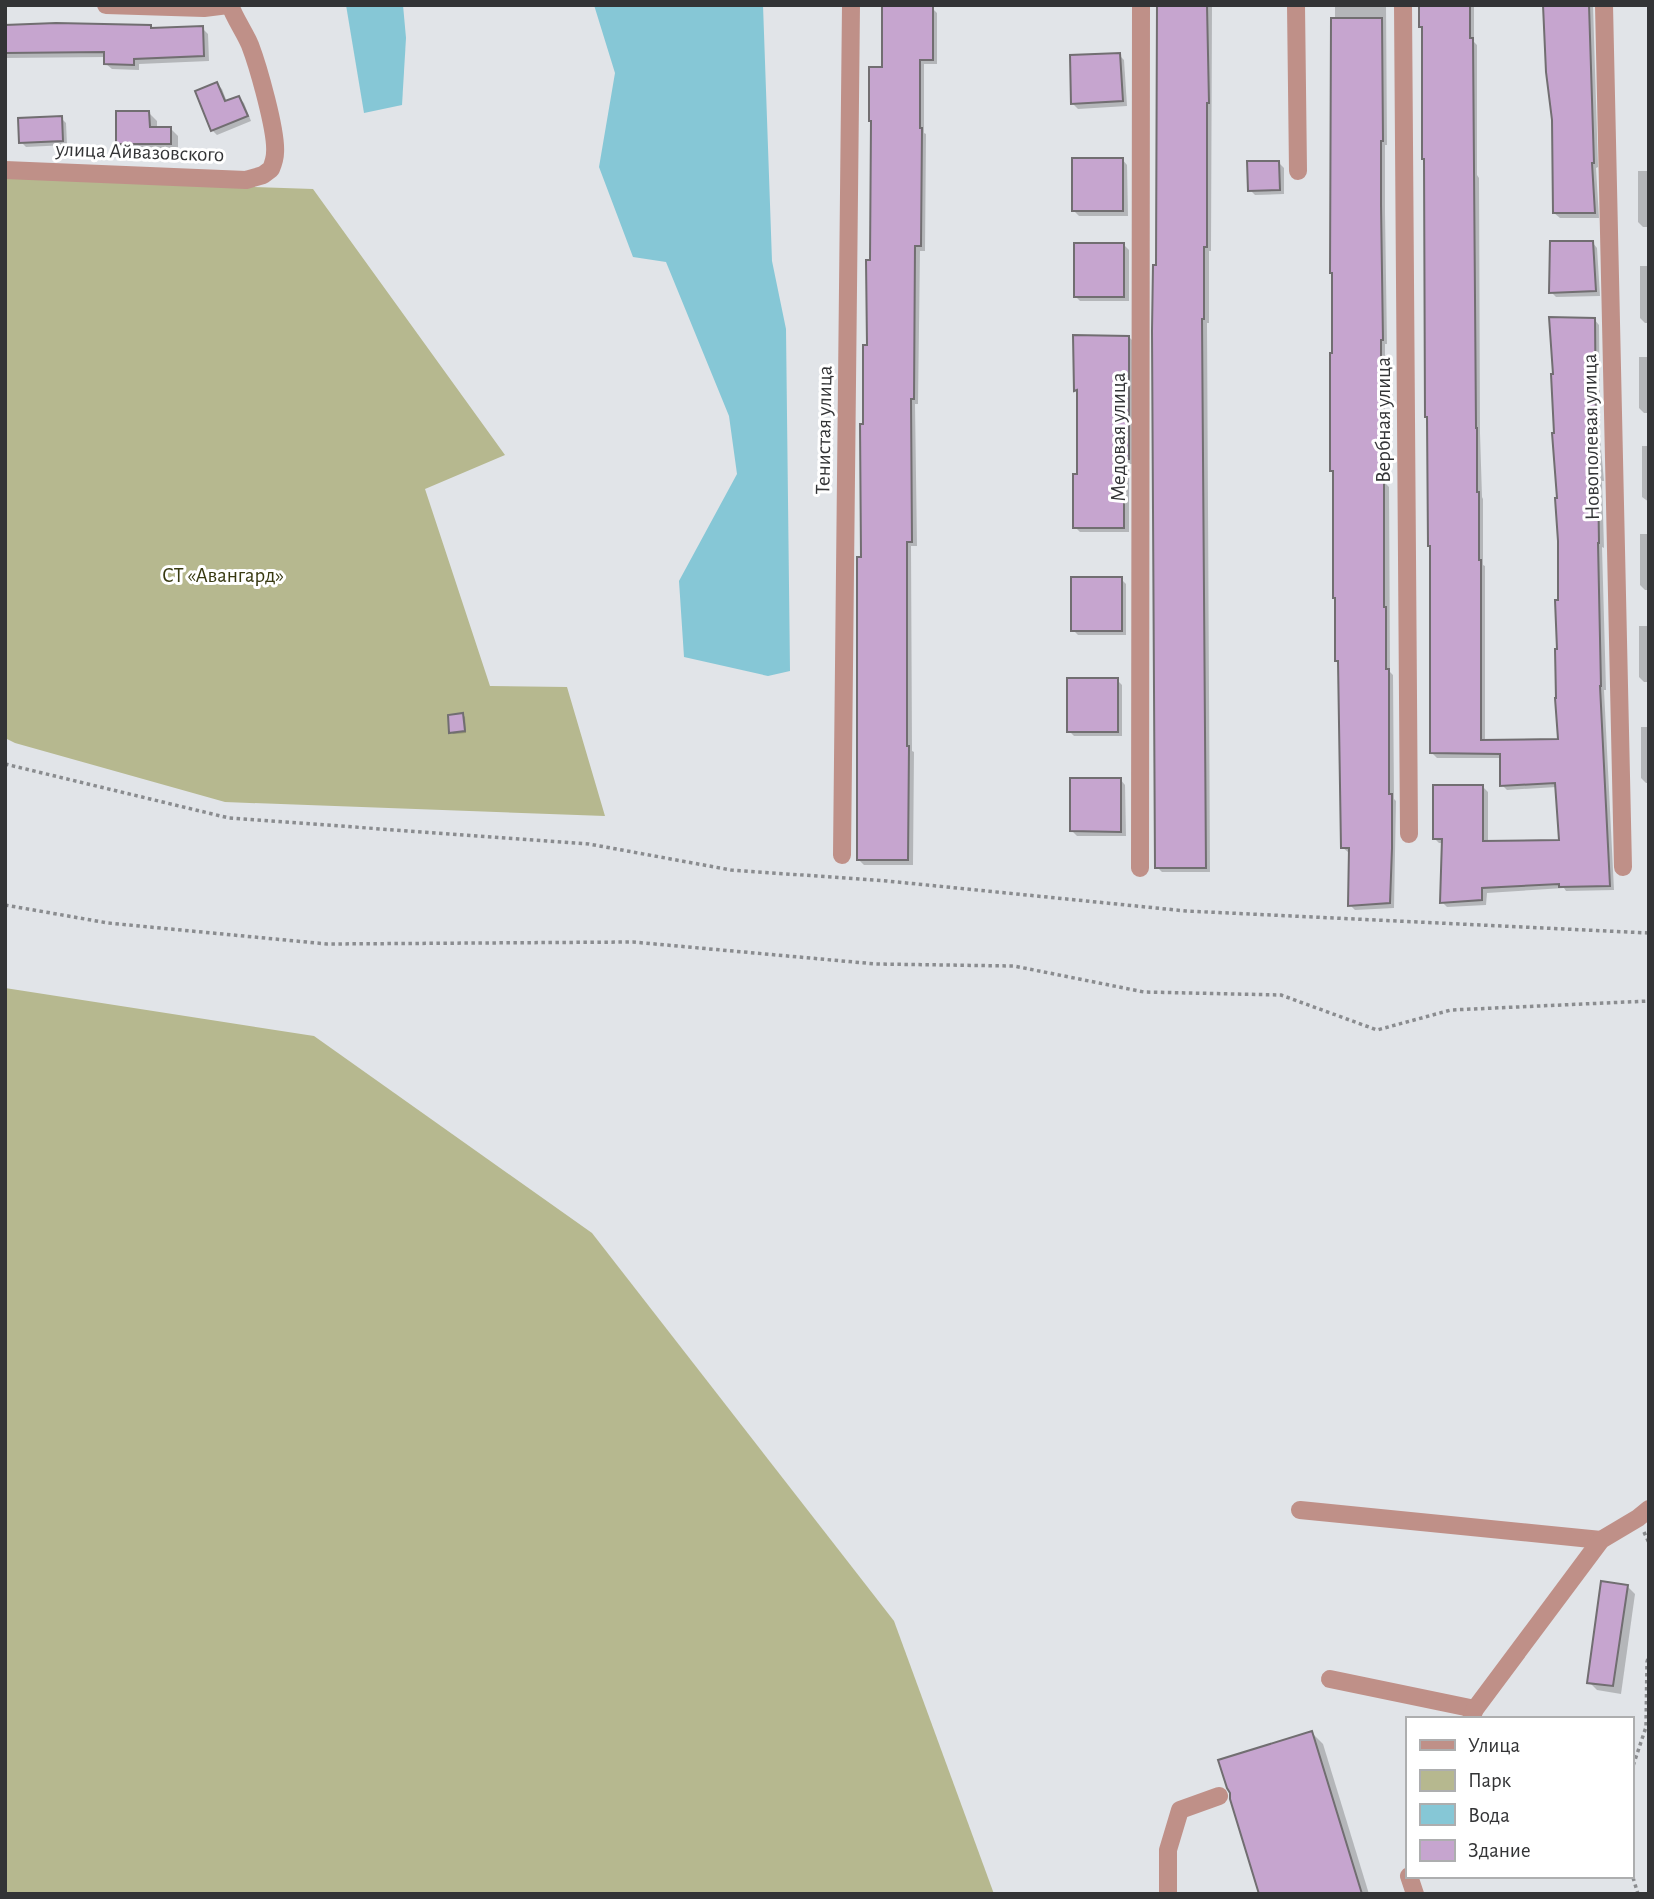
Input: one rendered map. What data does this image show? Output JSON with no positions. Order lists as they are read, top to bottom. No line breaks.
{"streets":{"street":["улица Айвазовского","Вербная улица","Тенистая улица","Медовая улица","Новополевая улица"]},"parks":["СТ «Авангард»"],"legend":["Улица","Парк","Вода","Здание"]}
